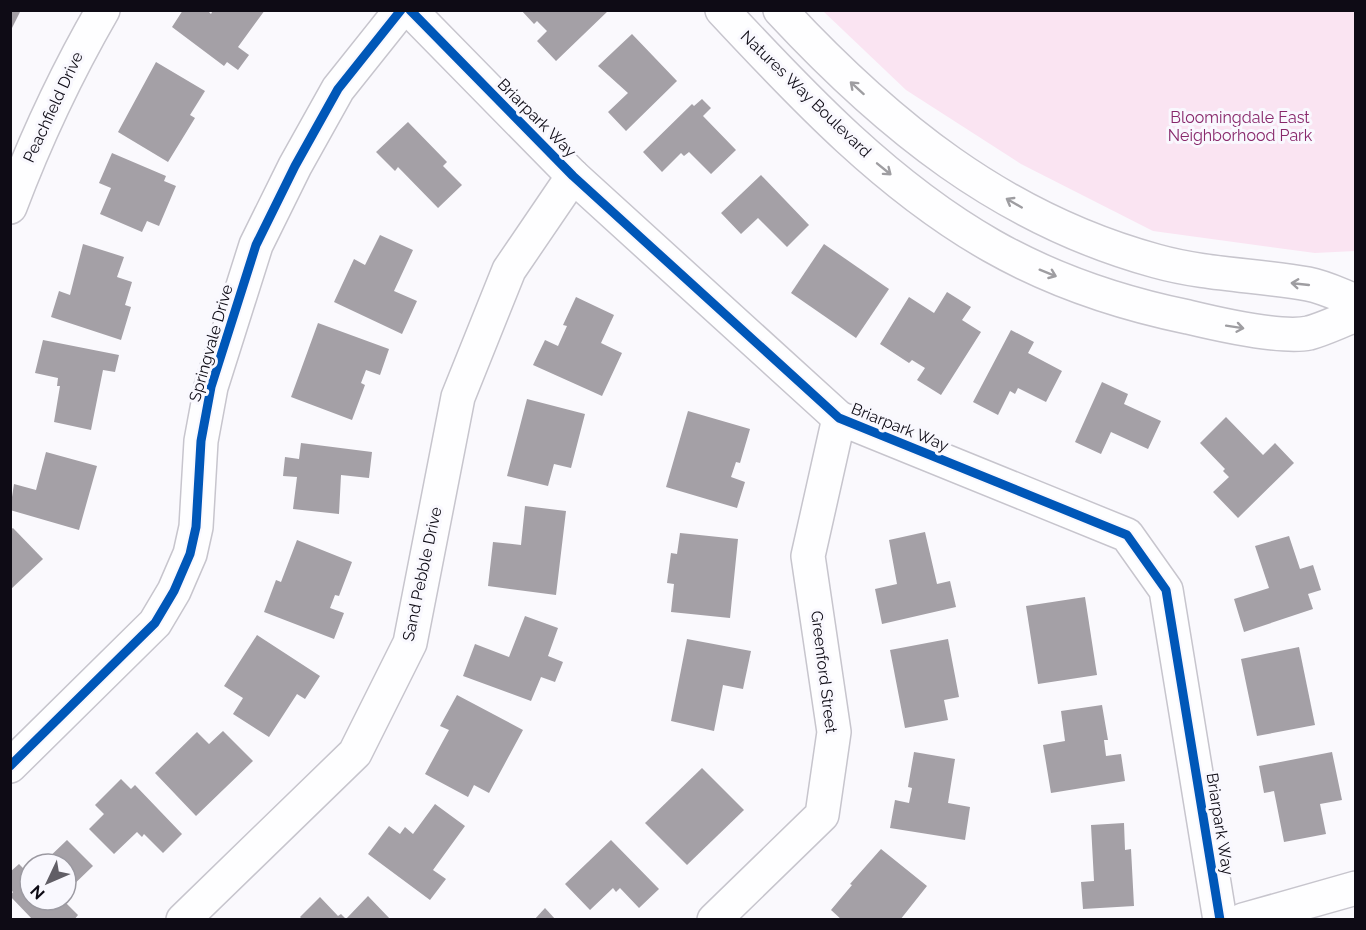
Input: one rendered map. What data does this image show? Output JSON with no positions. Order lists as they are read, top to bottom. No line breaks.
{"streets":{"street":["Natures Way Boulevard","Peachfield Drive","Briarpark Way","Springvale Drive","Sand Pebble Drive","Greenford Street"]},"crossings":[["Briarpark Way","Sand Pebble Drive"],["Briarpark Way","Greenford Street"]],"parks":["Bloomingdale East Neighborhood Park"],"north":"bottom left"}
